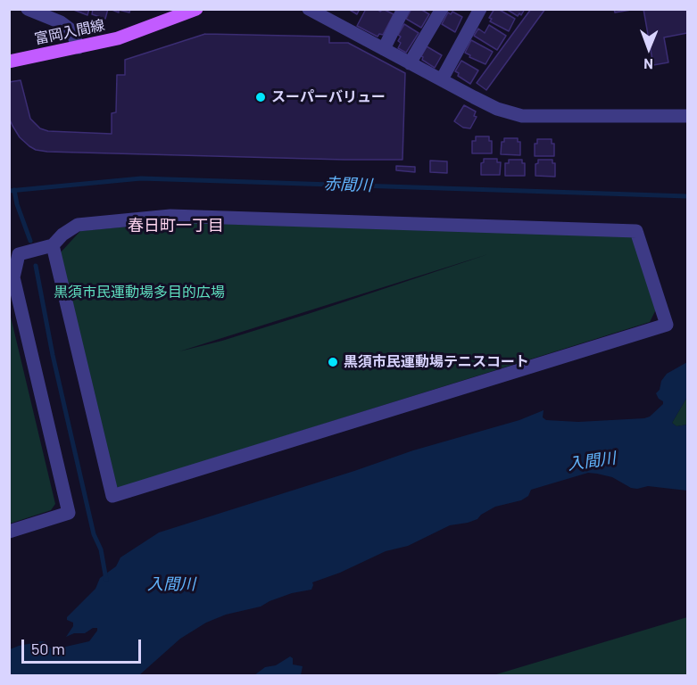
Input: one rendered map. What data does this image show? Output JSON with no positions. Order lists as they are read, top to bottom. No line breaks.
{"streets":{"main road":["富岡入間線"]},"districts":["春日町一丁目"],"water":["赤間川","入間川"],"parks":["黒須市民運動場多目的広場"],"places":["スーパーバリュー","黒須市民運動場テニスコート"],"scale_bar":"50 m","north":"bottom"}
